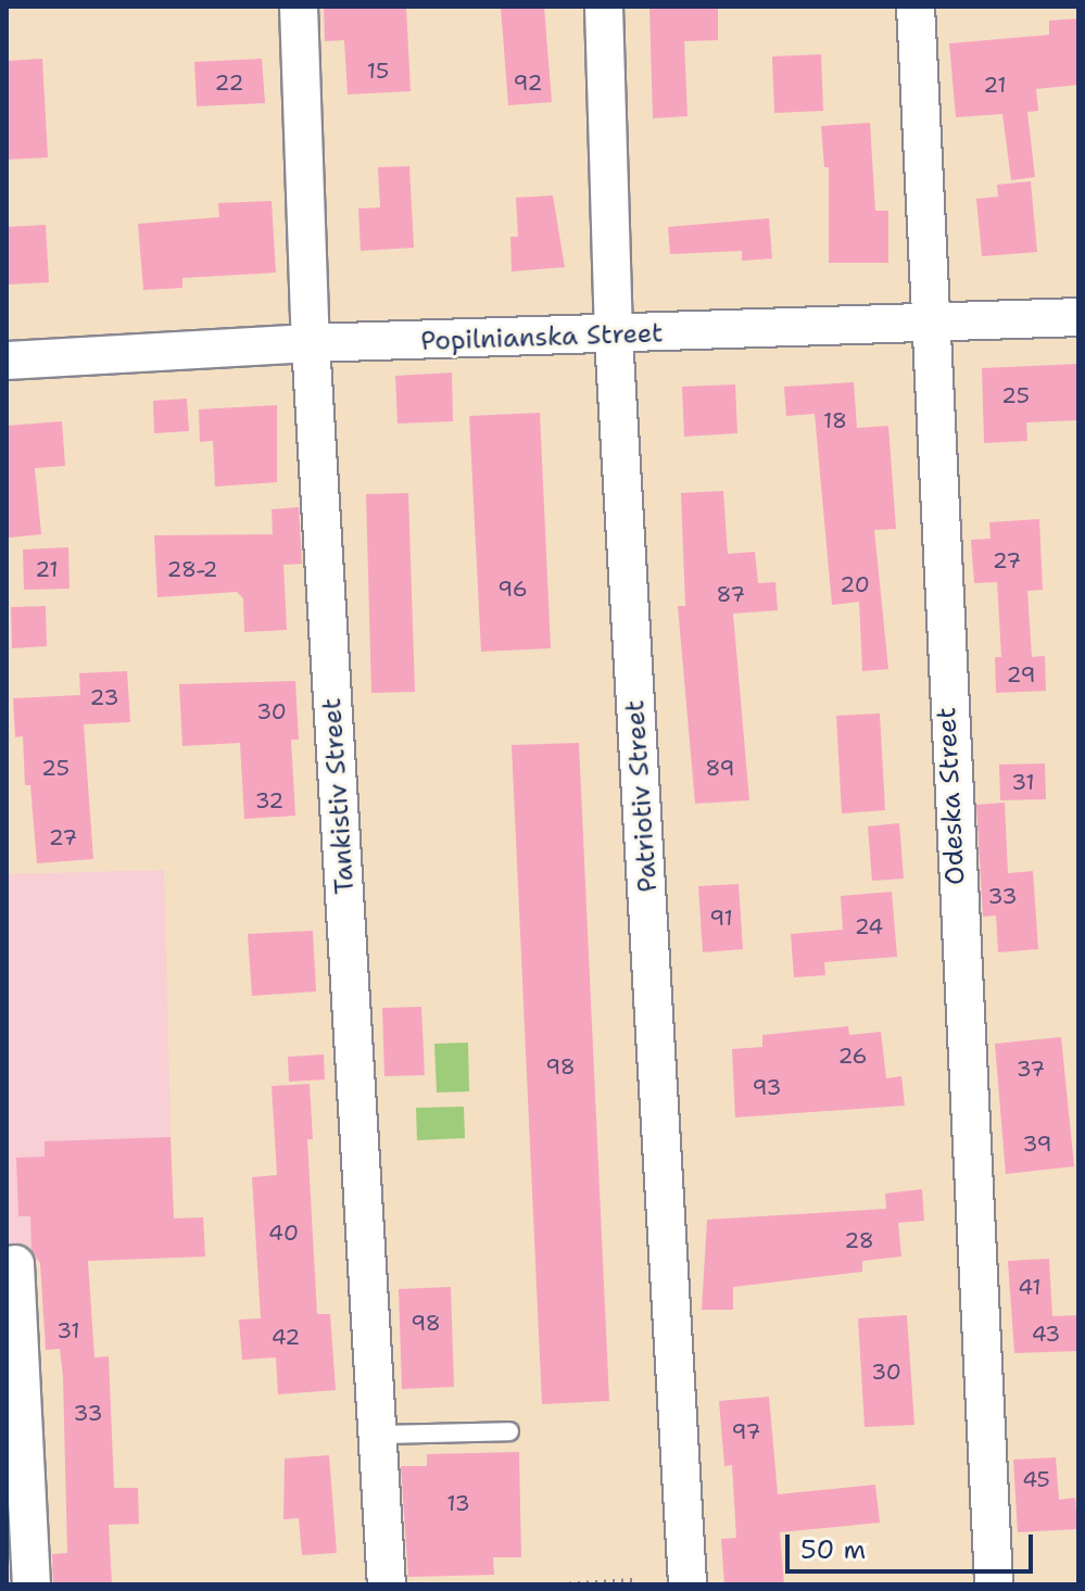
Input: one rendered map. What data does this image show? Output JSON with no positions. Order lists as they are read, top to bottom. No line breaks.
{"streets":{"street":["Popilnianska Street","Tankistiv Street","Patriotiv Street","Odeska Street"]},"crossings":[["Popilnianska Street","Tankistiv Street"],["Popilnianska Street","Patriotiv Street"],["Popilnianska Street","Odeska Street"]],"house_numbers":["15","22","92","21","25","18","27","21","28-2","20","96","87","29","23","30","25","89","31","32","27","33","91","24","26","98","37","93","39","40","28","41","98","31","43","42","30","33","97","45","13"],"scale_bar":"50 m"}
